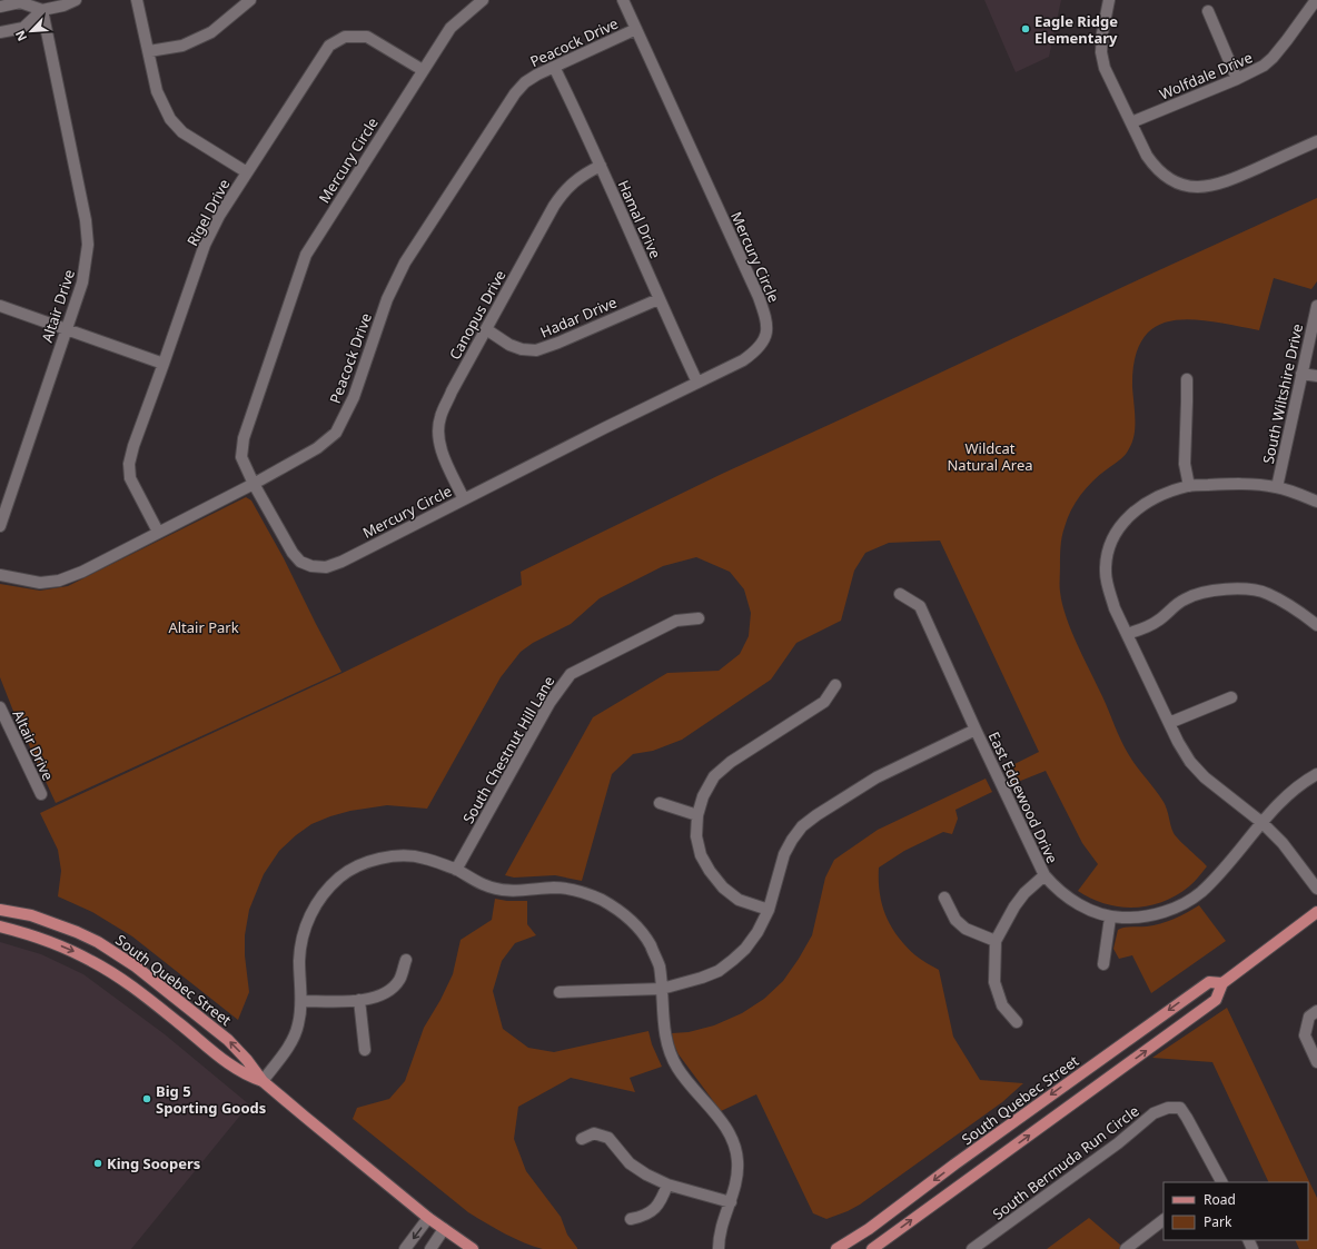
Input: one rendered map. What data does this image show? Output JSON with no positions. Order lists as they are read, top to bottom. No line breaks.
{"streets":{"main road":["South Quebec Street"],"street":["Peacock Drive","Wolfdale Drive","Mercury Circle","Rigel Drive","Hamal Drive","Altair Drive","Canopus Drive","Hadar Drive","South Wiltshire Drive","South Chestnut Hill Lane","East Edgewood Drive","South Bermuda Run Circle"]},"crossings":[["Peacock Drive","Mercury Circle"],["Peacock Drive","Rigel Drive"],["Peacock Drive","Hamal Drive"],["Mercury Circle","Rigel Drive"],["Mercury Circle","Hamal Drive"],["Mercury Circle","Canopus Drive"],["Hamal Drive","Canopus Drive"],["Hamal Drive","Hadar Drive"],["Canopus Drive","Hadar Drive"]],"parks":["Wildcat Natural Area","Altair Park"],"places":["Eagle Ridge Elementary","Big 5 Sporting Goods","King Soopers"],"legend":["Road","Park"],"north":"bottom left"}
